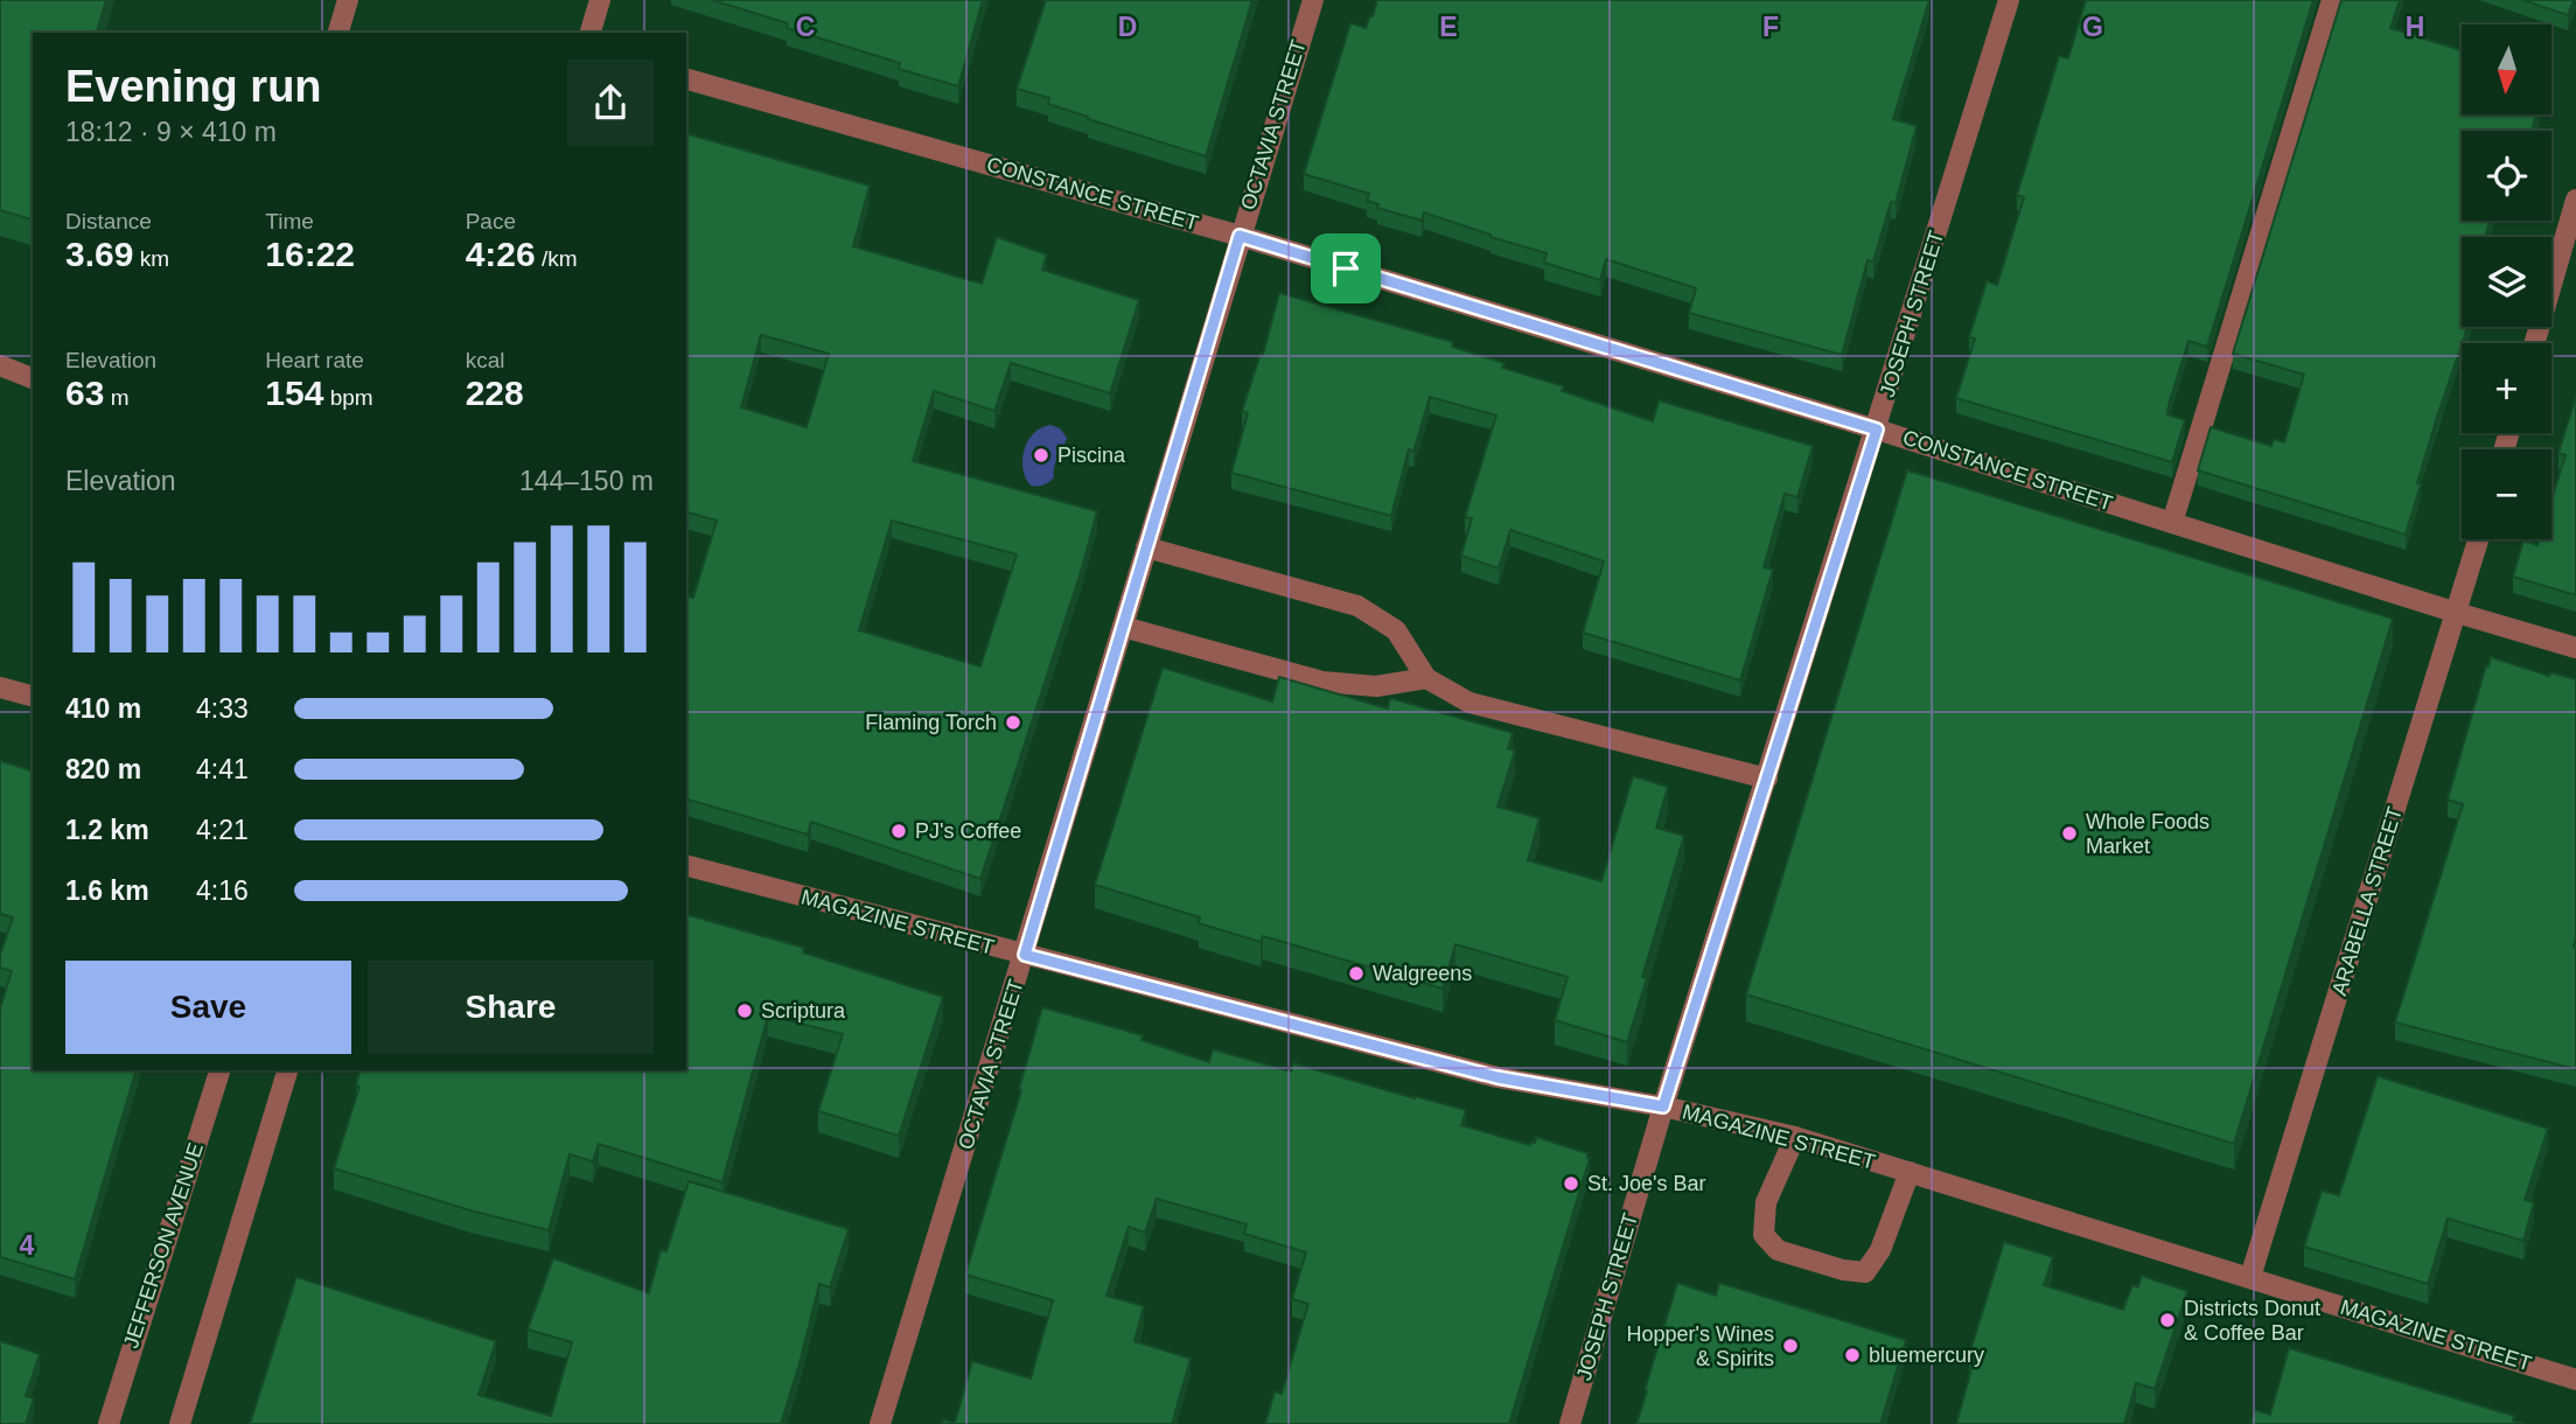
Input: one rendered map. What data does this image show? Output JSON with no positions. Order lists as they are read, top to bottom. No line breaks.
{"streets":{"street":["OCTAVIA STREET","CONSTANCE STREET","JOSEPH STREET","ARABELLA STREET","MAGAZINE STREET","JEFFERSON AVENUE"]},"crossings":[["OCTAVIA STREET","CONSTANCE STREET"],["OCTAVIA STREET","MAGAZINE STREET"],["CONSTANCE STREET","JOSEPH STREET"],["CONSTANCE STREET","ARABELLA STREET"],["JOSEPH STREET","MAGAZINE STREET"],["ARABELLA STREET","MAGAZINE STREET"]],"places":["Piscina","Flaming Torch","PJ's Coffee","Whole Foods Market","Walgreens","Scriptura","St. Joe's Bar","Districts Donut & Coffee Bar","Hopper's Wines & Spirits","bluemercury"],"north":"bottom","page":{"map_buttons":["+","−"],"heading":["Evening run","18:12 · 9 × 410 m"],"stats":[["Distance","3.69 km"],["Time","16:22"],["Pace","4:26 /km"],["Elevation","63 m"],["Heart rate","154 bpm"],["kcal","228"]],"chart":["Elevation","144–150 m"],"list":[{"name":"410 m","note":"4:33"},{"name":"820 m","note":"4:41"},{"name":"1.2 km","note":"4:21"},{"name":"1.6 km","note":"4:16"}],"buttons":["Save","Share"]},"grid":{"columns":["C","D","E","F","G","H"],"rows":["4"]}}
